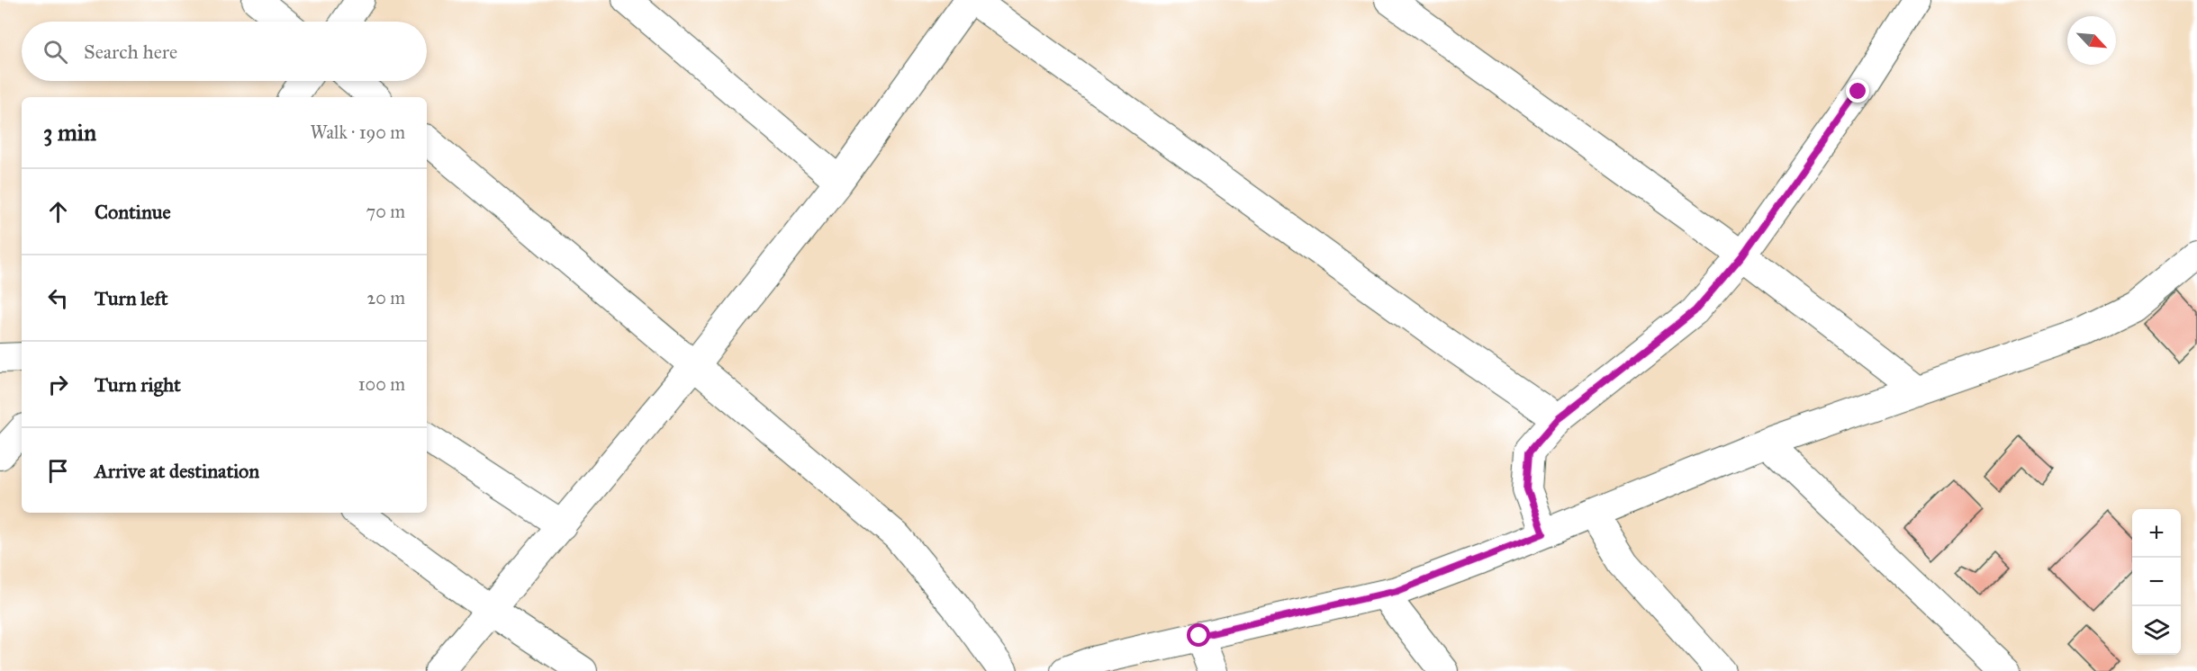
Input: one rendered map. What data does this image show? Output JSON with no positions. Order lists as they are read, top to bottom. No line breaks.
{"north":"bottom right","page":{"search":"Search here","heading":["3 min","Walk · 190 m"],"list":[["Continue","70 m"],["Turn left","20 m"],["Turn right","100 m"],"Arrive at destination"],"map_buttons":["+","−"]}}
